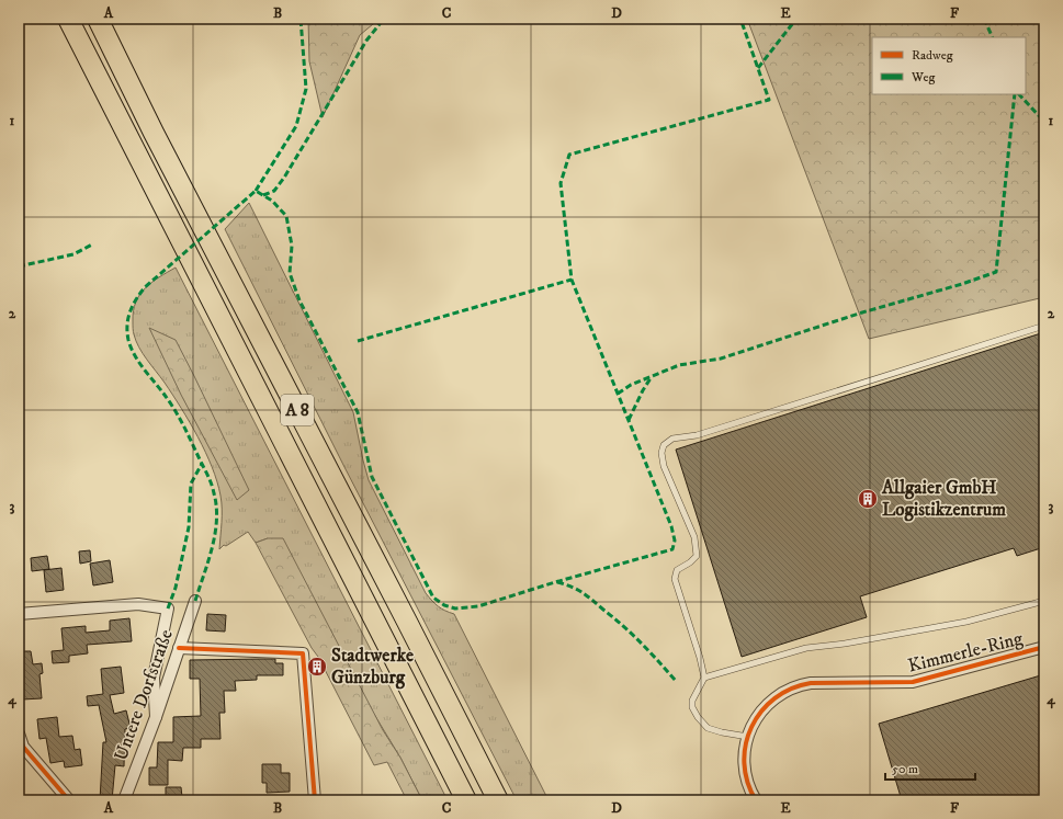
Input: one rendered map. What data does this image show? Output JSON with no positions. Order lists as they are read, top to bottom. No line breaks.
{"streets":{"highway":["A 8"],"street":["Kimmerle-Ring","Untere Dorfstraße"]},"places":{"building":["Allgaier GmbH Logistikzentrum","Stadtwerke Günzburg"]},"legend":["Radweg","Weg"],"scale_bar":"50 m","grid":{"columns":["A","B","C","D","E","F"],"rows":["1","2","3","4"]}}
